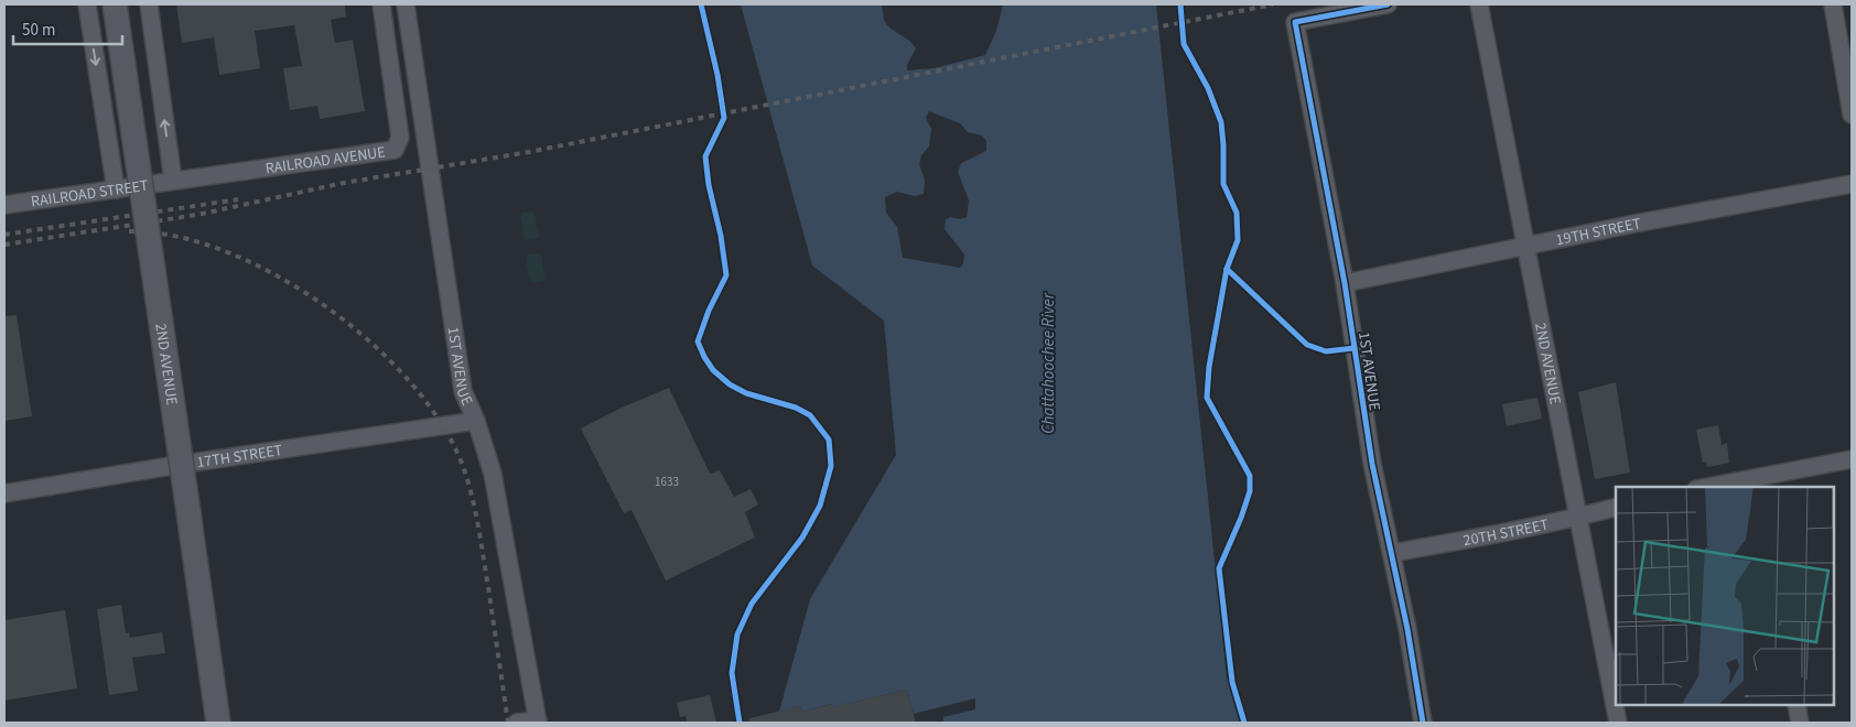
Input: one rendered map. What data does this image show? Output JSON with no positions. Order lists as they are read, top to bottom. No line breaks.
{"streets":{"main road":["2ND AVENUE"],"street":["RAILROAD AVENUE","RAILROAD STREET","19TH STREET","1ST AVENUE","17TH STREET","20TH STREET"]},"crossings":[["RAILROAD AVENUE","RAILROAD STREET"],["19TH STREET","2ND AVENUE"],["19TH STREET","1ST AVENUE"],["2ND AVENUE","20TH STREET"],["1ST AVENUE","17TH STREET"],["1ST AVENUE","20TH STREET"]],"water":["Chattahoochee River"],"house_numbers":["1633"],"scale_bar":"50 m"}
